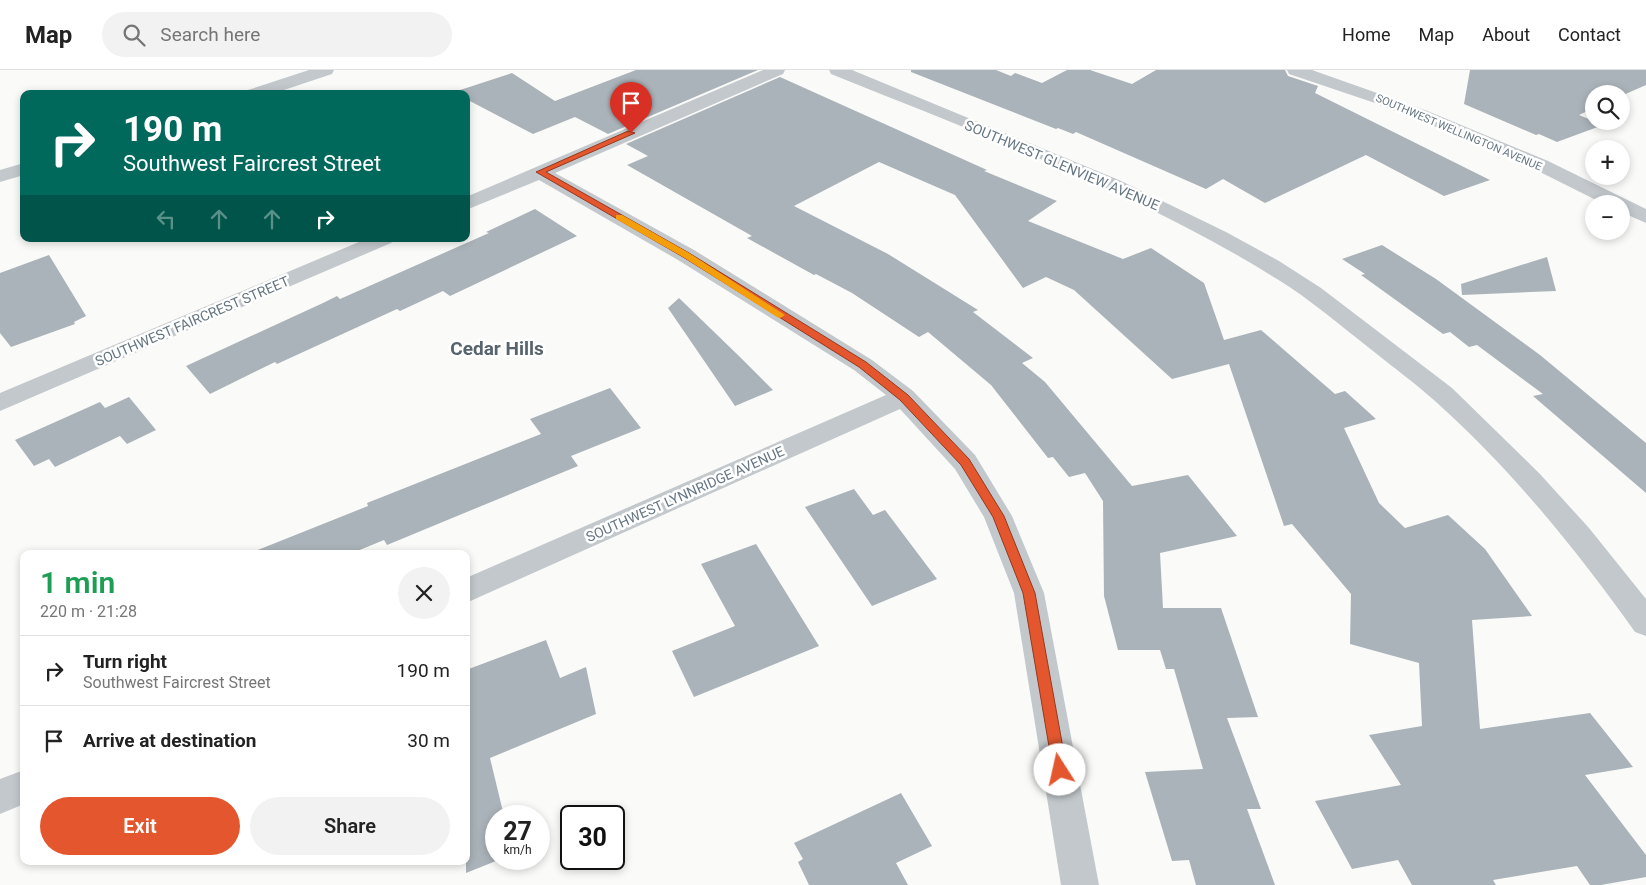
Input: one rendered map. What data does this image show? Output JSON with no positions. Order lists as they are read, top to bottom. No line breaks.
{"streets":{"street":["SOUTHWEST WELLINGTON AVENUE","SOUTHWEST GLENVIEW AVENUE","SOUTHWEST FAIRCREST STREET","SOUTHWEST LYNNRIDGE AVENUE"]},"districts":["Cedar Hills"],"page":{"header":"Map","search":"Search here","nav":["Home","Map","About","Contact"],"map_buttons":["+","−"],"turn":["190 m","Southwest Faircrest Street"],"heading":["1 min","220 m · 21:28"],"list":[{"name":"Turn right","note":"Southwest Faircrest Street","value":"190 m"},{"name":"Arrive at destination","value":"30 m"}],"buttons":["Exit","Share"],"speed":"27 km/h","limit":"30"}}
